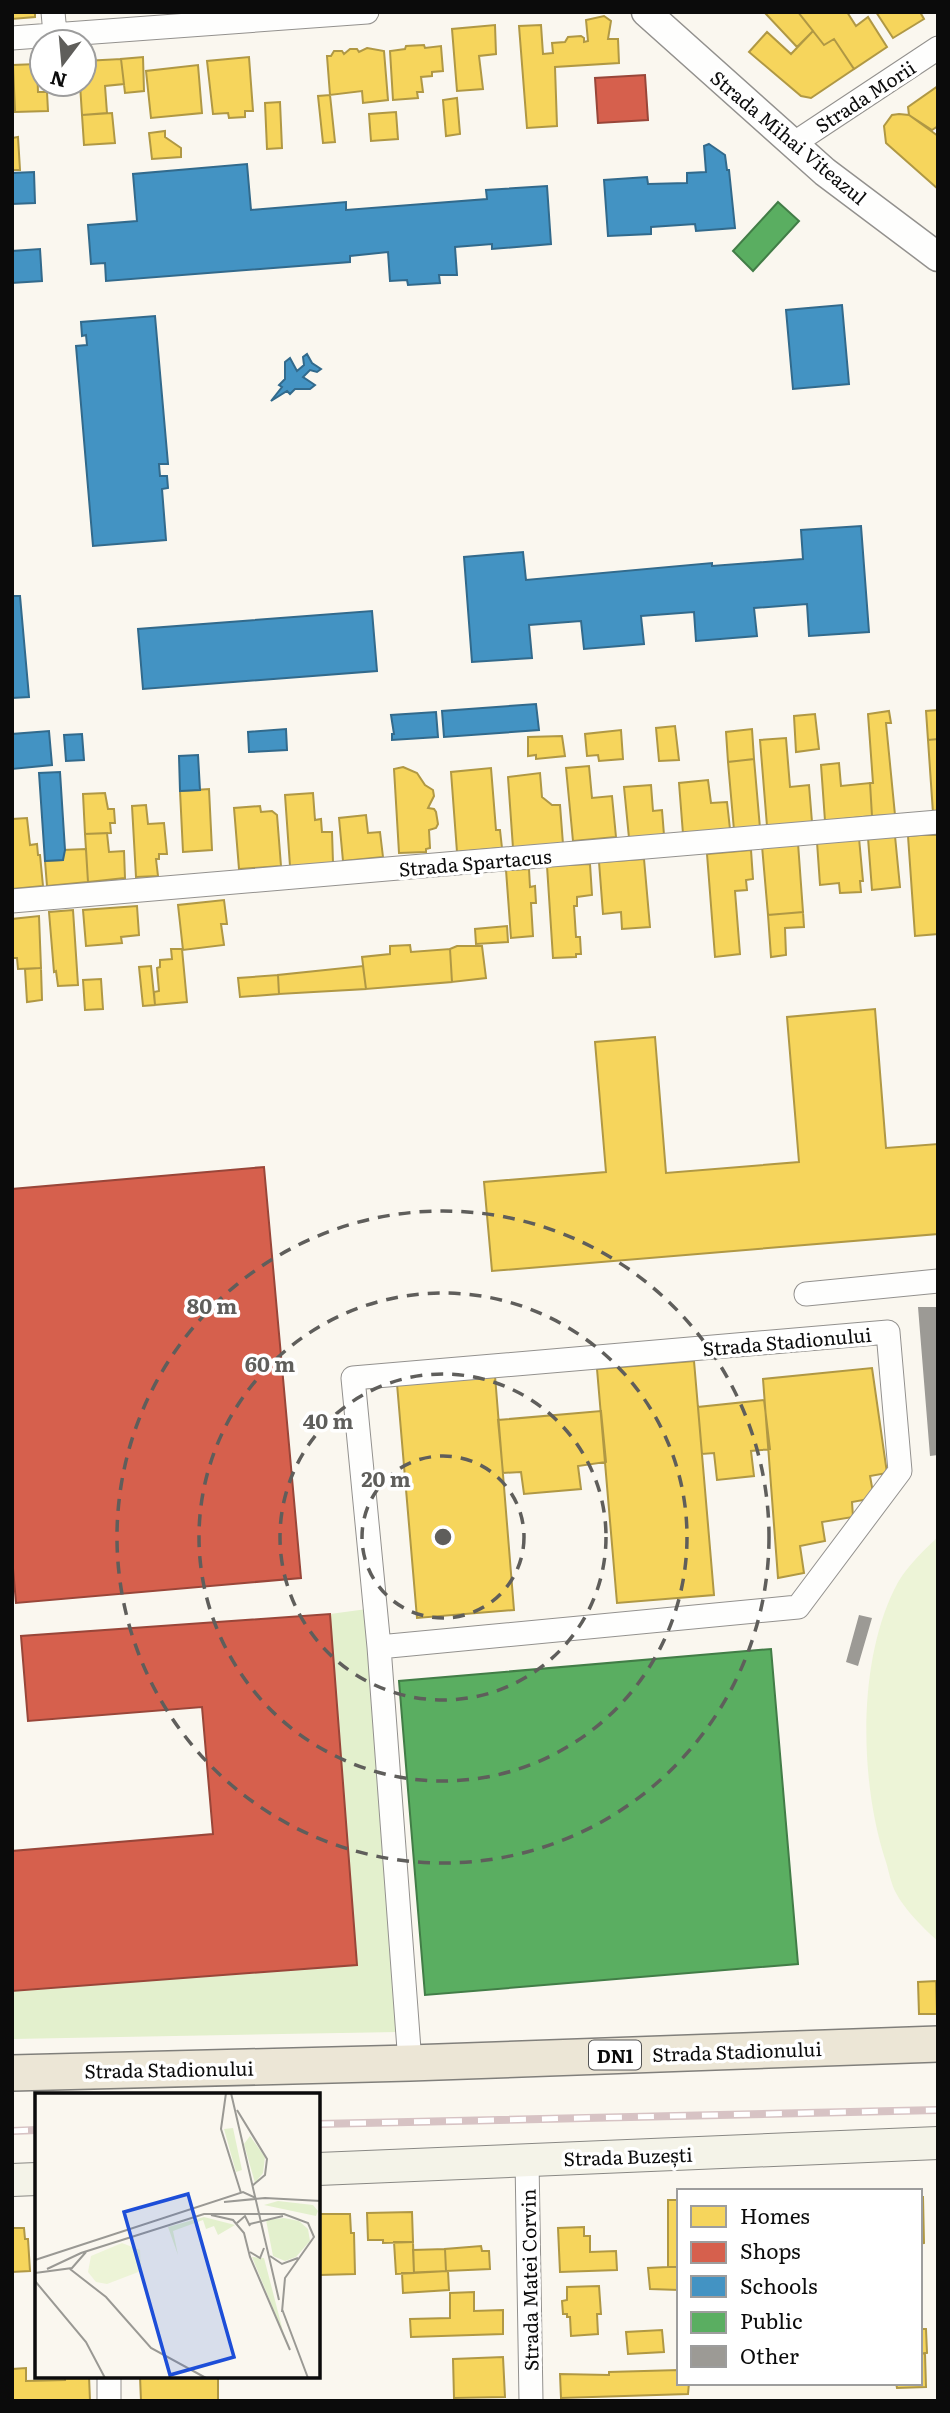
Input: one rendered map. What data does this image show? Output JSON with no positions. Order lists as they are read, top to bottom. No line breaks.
{"streets":{"main road":["Strada Stadionului","DN1","Strada Buzești"],"street":["Strada Morii","Strada Mihai Viteazul","Strada Spartacus","Strada Matei Corvin"]},"crossings":[["Strada Morii","Strada Mihai Viteazul"],["Strada Buzești","Strada Matei Corvin"]],"legend":["Homes","Shops","Schools","Public","Other"],"north":"bottom","rings":["80 m","60 m","40 m","20 m"]}
